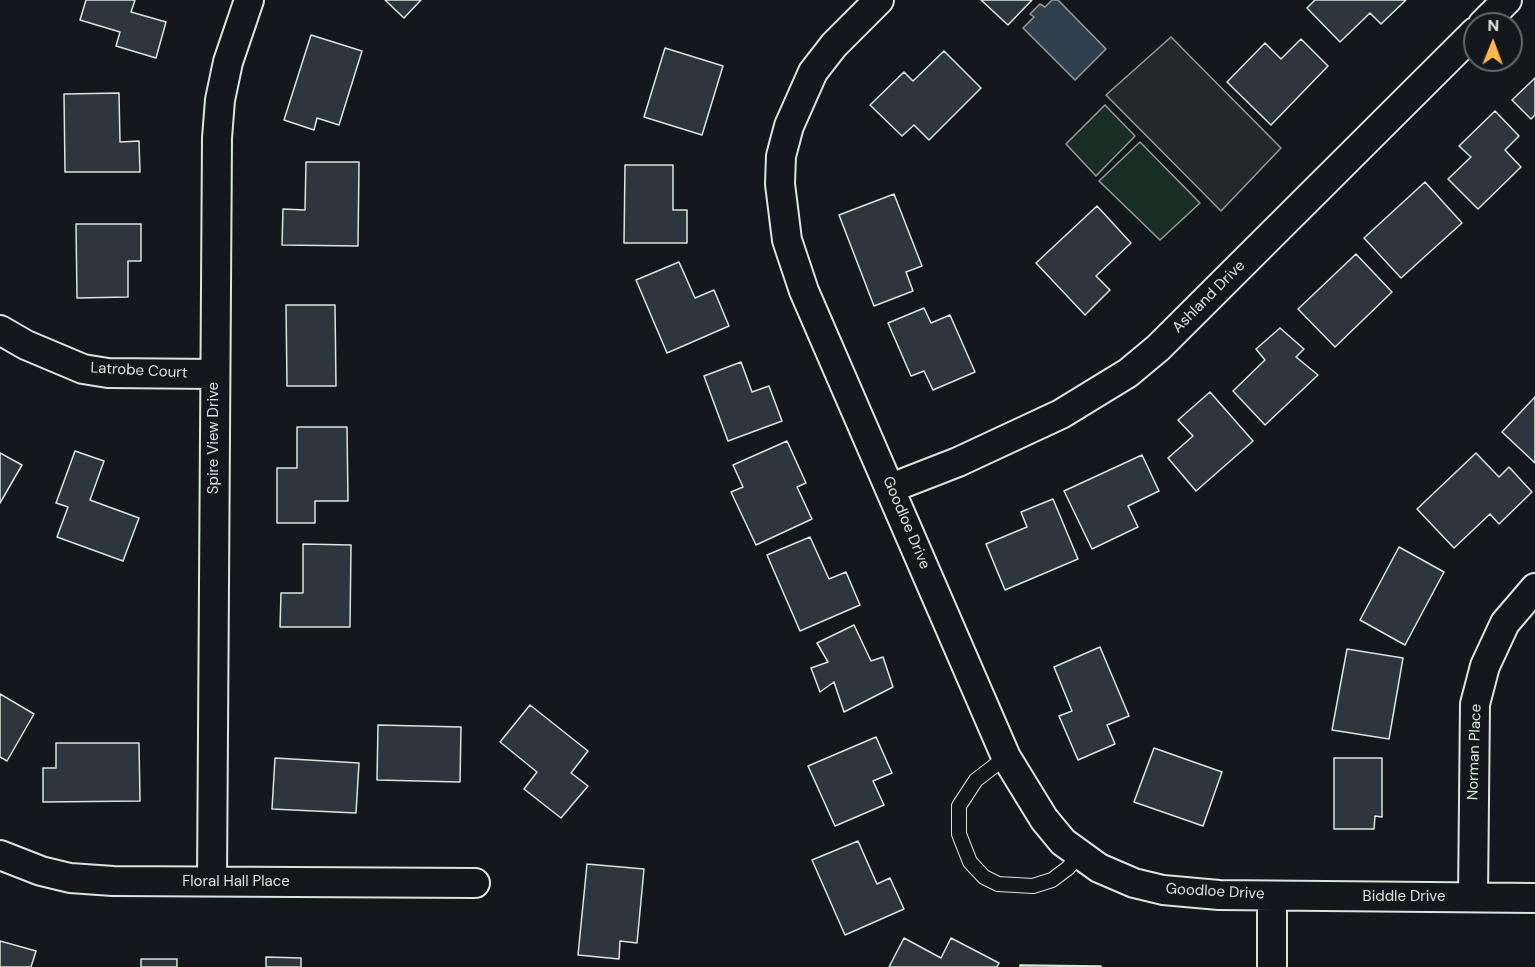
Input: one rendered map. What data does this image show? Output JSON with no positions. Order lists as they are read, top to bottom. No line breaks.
{"streets":{"street":["Ashland Drive","Latrobe Court","Spire View Drive","Goodloe Drive","Norman Place","Floral Hall Place","Biddle Drive"]},"crossings":[["Ashland Drive","Goodloe Drive"],["Latrobe Court","Spire View Drive"],["Spire View Drive","Floral Hall Place"],["Goodloe Drive","Biddle Drive"],["Norman Place","Biddle Drive"]],"north":"top"}
